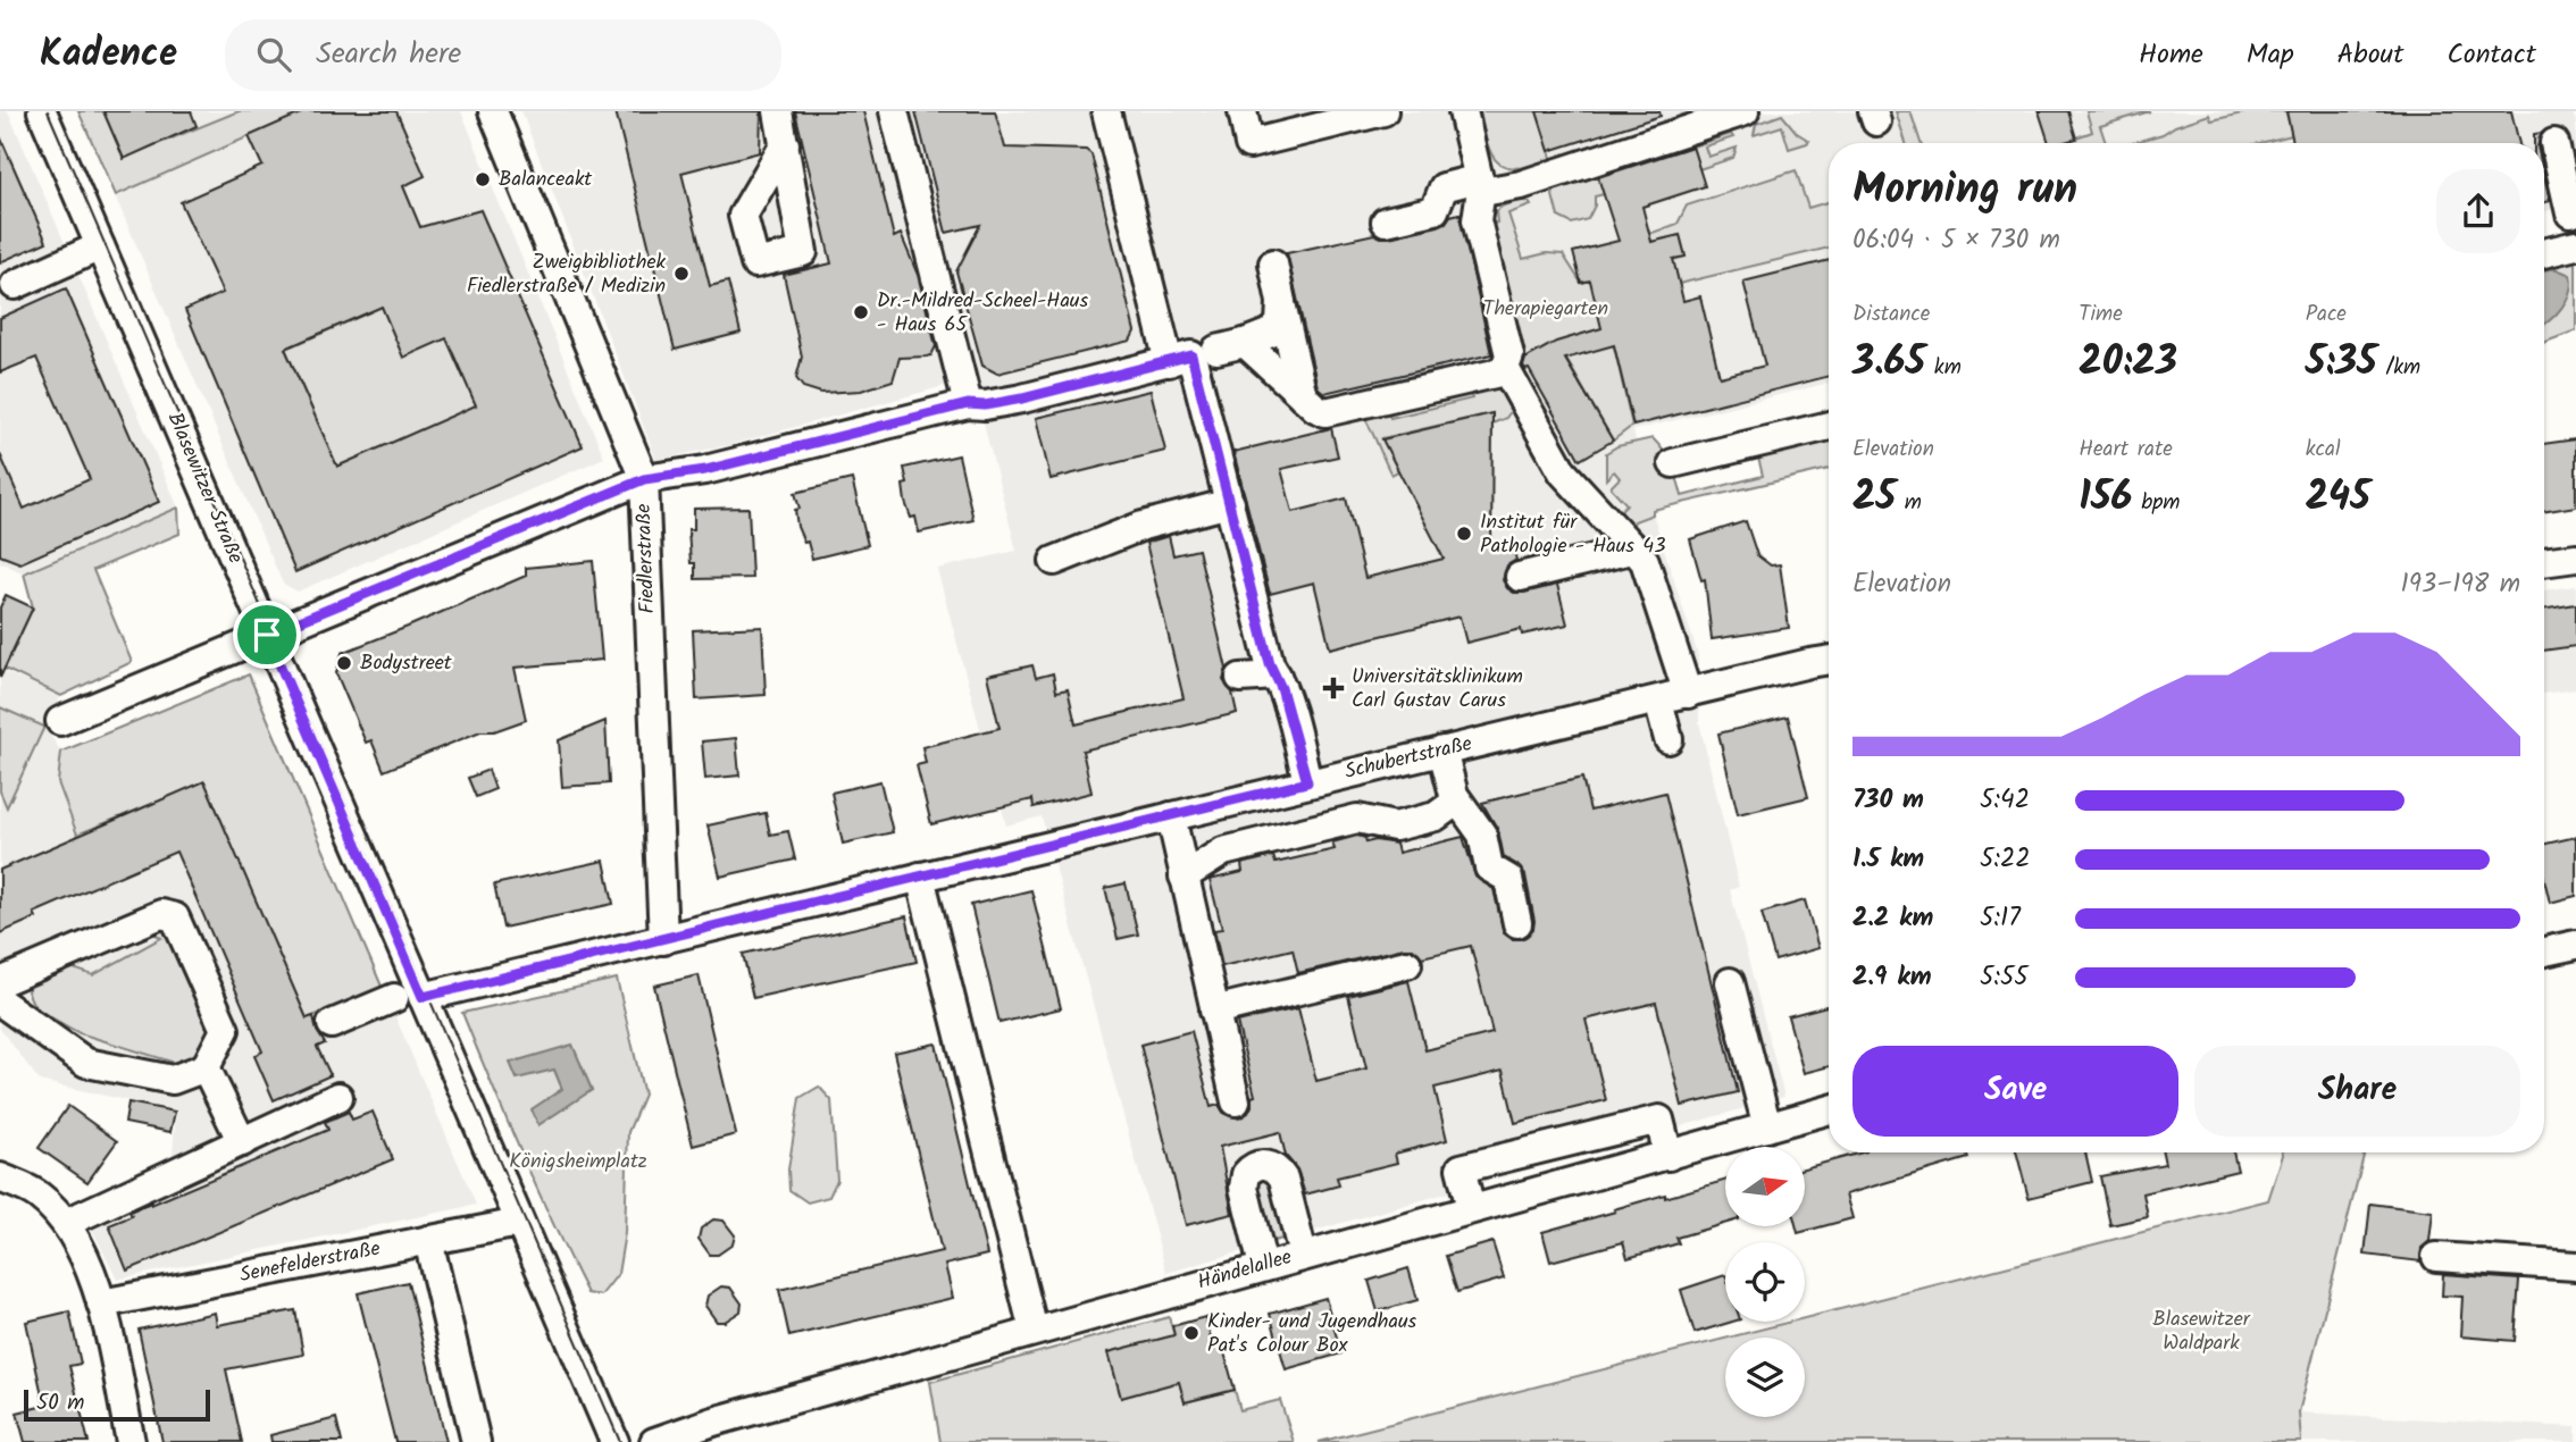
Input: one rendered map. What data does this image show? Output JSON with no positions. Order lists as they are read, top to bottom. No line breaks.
{"streets":{"street":["Blasewitzer Straße","Fiedlerstraße","Schubertstraße","Senefelderstraße","Händelallee"]},"crossings":[["Blasewitzer Straße","Schubertstraße"],["Fiedlerstraße","Schubertstraße"]],"parks":["Therapiegarten","Königsheimplatz","Blasewitzer Waldpark"],"places":{"other":["Balanceakt","Zweigbibliothek Fiedlerstraße / Medizin","Dr.-Mildred-Scheel-Haus - Haus 65","Institut für Pathologie - Haus 43","Bodystreet","Kinder- und Jugendhaus Pat's Colour Box"],"health":["Universitätsklinikum Carl Gustav Carus"]},"scale_bar":"50 m","north":"right","page":{"header":"Kadence","search":"Search here","nav":["Home","Map","About","Contact"],"heading":["Morning run","06:04 · 5 × 730 m"],"stats":[["Distance","3.65 km"],["Time","20:23"],["Pace","5:35 /km"],["Elevation","25 m"],["Heart rate","156 bpm"],["kcal","245"]],"chart":["Elevation","193–198 m"],"list":[{"name":"730 m","note":"5:42"},{"name":"1.5 km","note":"5:22"},{"name":"2.2 km","note":"5:17"},{"name":"2.9 km","note":"5:55"}],"buttons":["Save","Share"],"scale":"50 m"}}
